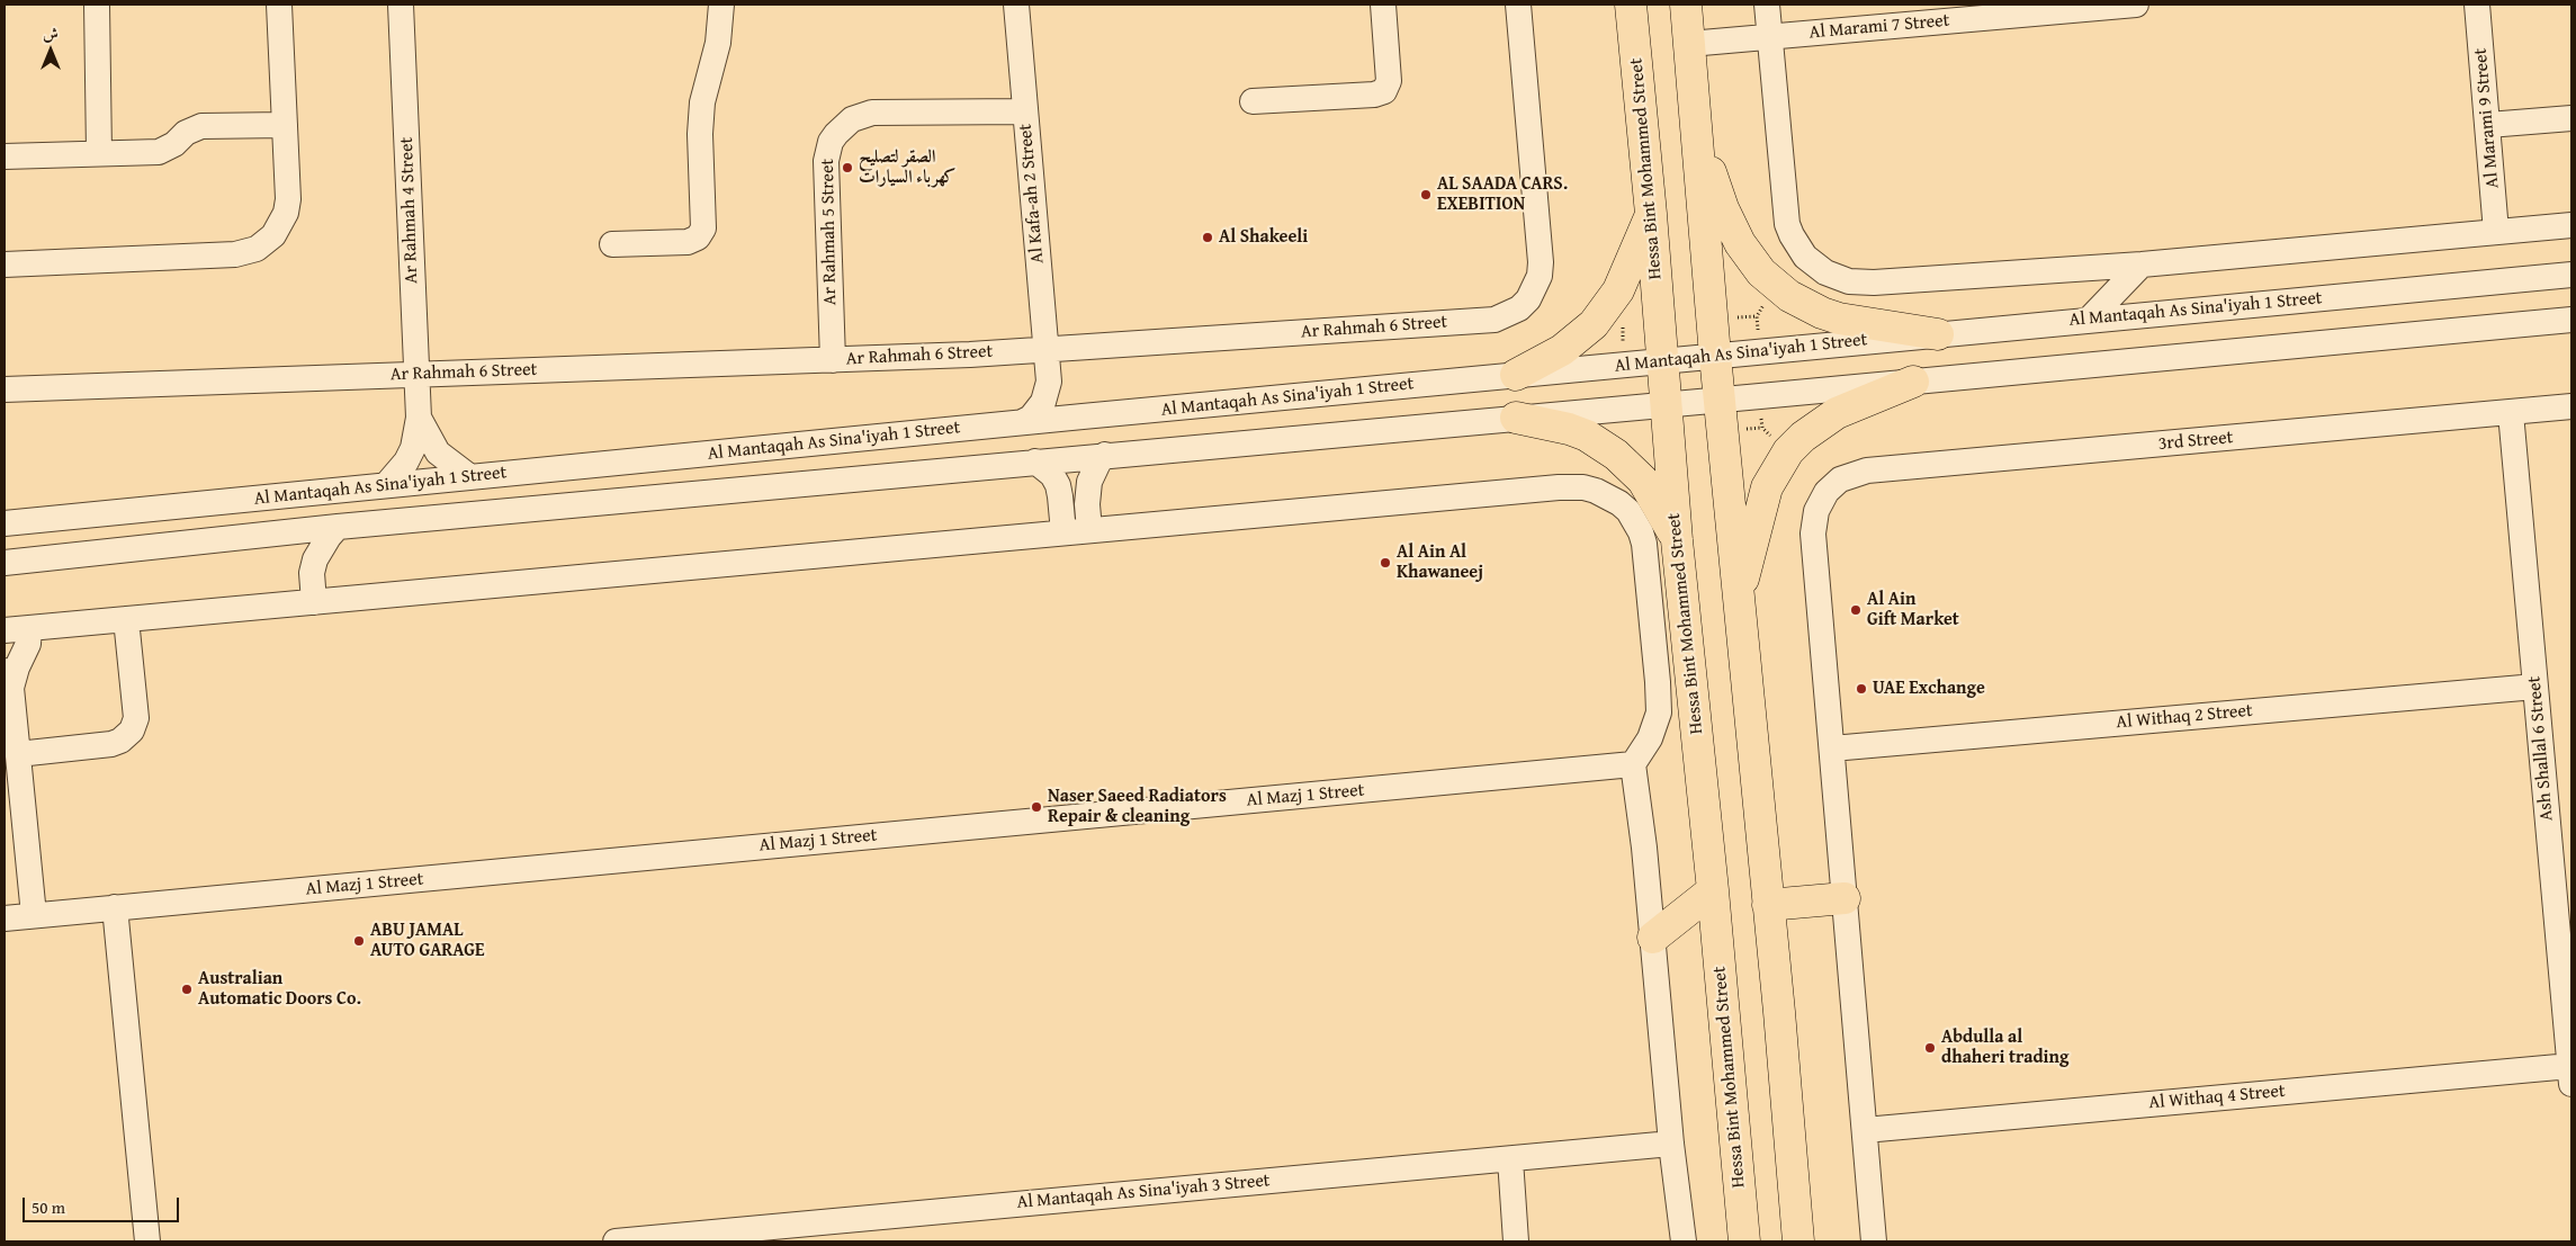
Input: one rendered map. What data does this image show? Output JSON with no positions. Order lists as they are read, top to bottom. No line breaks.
{"streets":{"main road":["Hessa Bint Mohammed Street"],"street":["Al Marami 7 Street","Al Marami 9 Street","Al Kafa-ah 2 Street","Ar Rahmah 4 Street","Ar Rahmah 5 Street","Al Mantaqah As Sina'iyah 1 Street","Ar Rahmah 6 Street","3rd Street","Al Withaq 2 Street","Ash Shallal 6 Street","Al Mazj 1 Street","Al Withaq 4 Street","Al Mantaqah As Sina'iyah 3 Street"]},"crossings":[["Hessa Bint Mohammed Street","Al Mantaqah As Sina'iyah 1 Street"],["Al Kafa-ah 2 Street","Ar Rahmah 5 Street"],["Al Kafa-ah 2 Street","Al Mantaqah As Sina'iyah 1 Street"],["Al Kafa-ah 2 Street","Ar Rahmah 6 Street"],["Ar Rahmah 4 Street","Al Mantaqah As Sina'iyah 1 Street"],["Ar Rahmah 4 Street","Ar Rahmah 6 Street"],["Ar Rahmah 5 Street","Ar Rahmah 6 Street"],["3rd Street","Al Withaq 2 Street"],["3rd Street","Ash Shallal 6 Street"],["Al Withaq 2 Street","Ash Shallal 6 Street"],["Ash Shallal 6 Street","Al Withaq 4 Street"]],"places":["الصقر لتصليح كهرباء السيارات","AL SAADA CARS. EXEBITION","Al Shakeeli","Al Ain Al Khawaneej","Al Ain Gift Market","UAE Exchange","Naser Saeed Radiators Repair & cleaning","ABU JAMAL AUTO GARAGE","Australian Automatic Doors Co.","Abdulla al dhaheri trading"],"scale_bar":"50 m","north":"top"}
